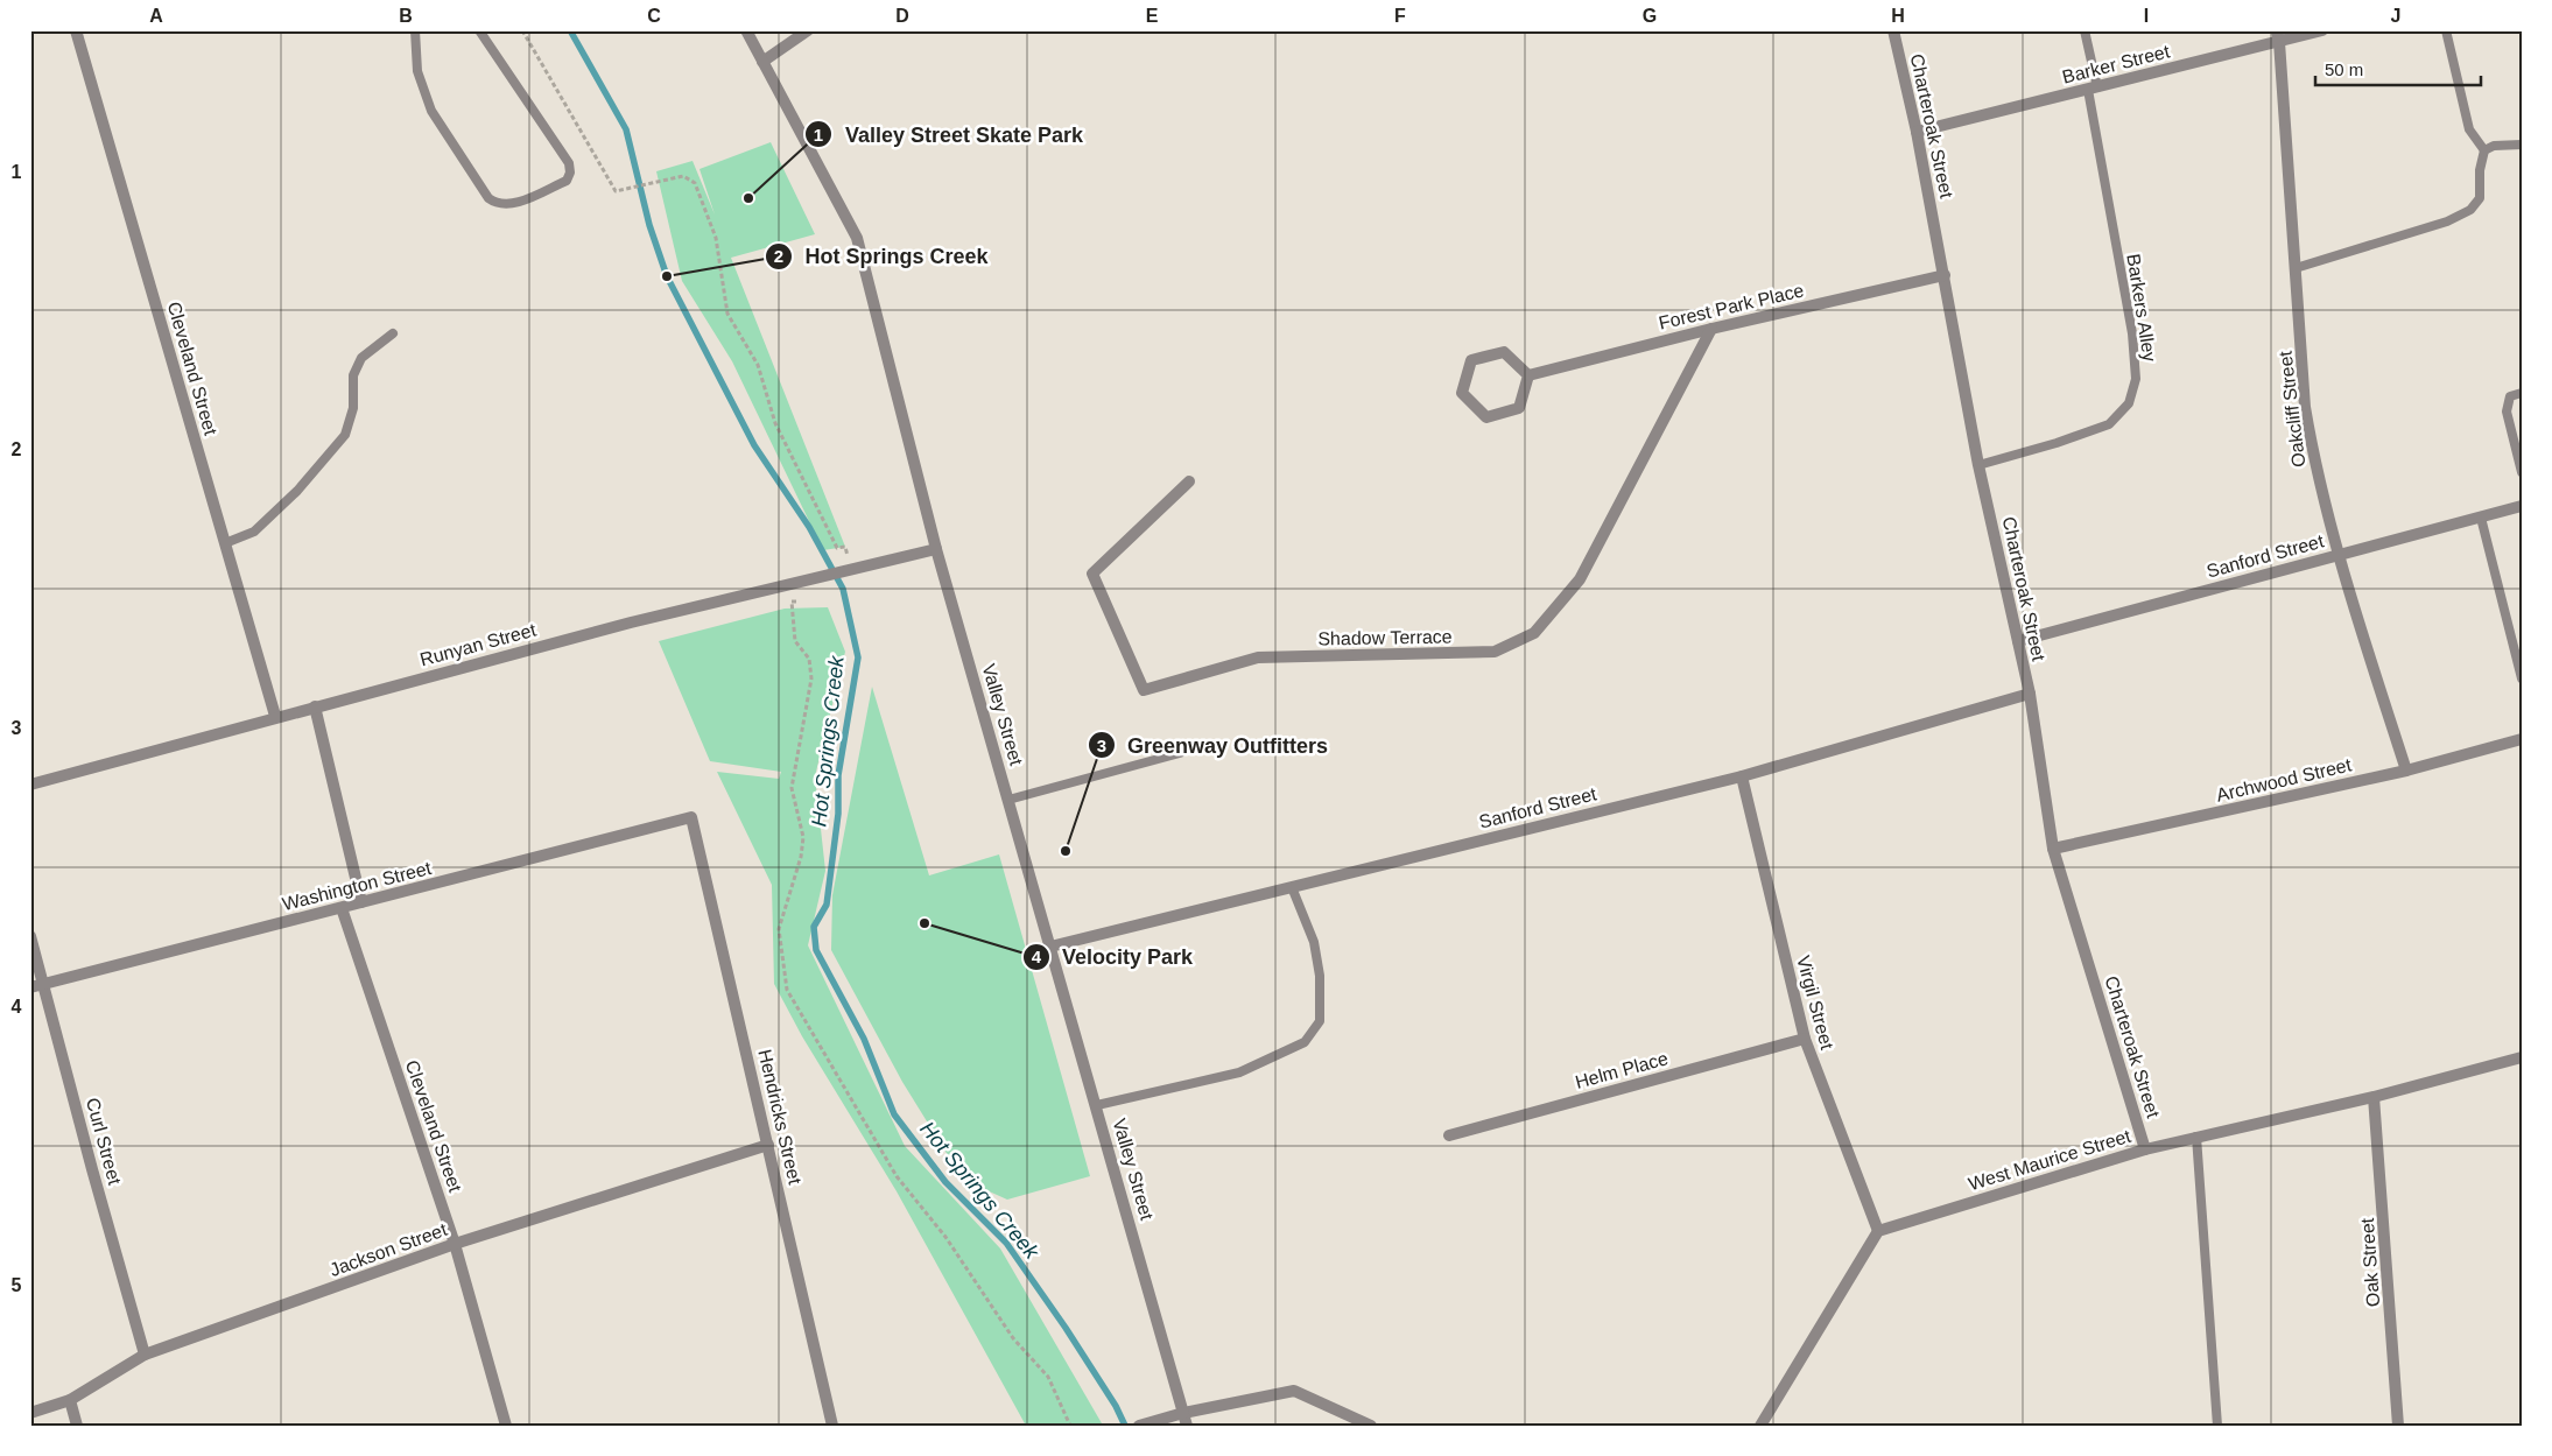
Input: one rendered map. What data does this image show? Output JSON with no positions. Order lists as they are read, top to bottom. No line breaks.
{"streets":{"street":["Barker Street","Charteroak Street","Forest Park Place","Cleveland Street","Oakcliff Street","Sanford Street","Shadow Terrace","Runyan Street","Valley Street","Archwood Street","Washington Street","Virgil Street","Helm Place","Hendricks Street","Curl Street","West Maurice Street","Jackson Street","Oak Street"],"lane":["Barkers Alley"]},"crossings":[["Barker Street","Charteroak Street"],["Barker Street","Barkers Alley"],["Barker Street","Oakcliff Street"],["Charteroak Street","Forest Park Place"],["Charteroak Street","Barkers Alley"],["Charteroak Street","Sanford Street"],["Charteroak Street","Archwood Street"],["Charteroak Street","West Maurice Street"],["Forest Park Place","Shadow Terrace"],["Cleveland Street","Runyan Street"],["Cleveland Street","Washington Street"],["Cleveland Street","Jackson Street"],["Oakcliff Street","Sanford Street"],["Oakcliff Street","Archwood Street"],["Sanford Street","Valley Street"],["Sanford Street","Virgil Street"],["Runyan Street","Valley Street"],["Washington Street","Hendricks Street"],["Washington Street","Curl Street"],["Virgil Street","Helm Place"],["Virgil Street","West Maurice Street"],["Hendricks Street","Jackson Street"],["Curl Street","Jackson Street"],["West Maurice Street","Oak Street"]],"water":["Hot Springs Creek"],"places":["Valley Street Skate Park","Hot Springs Creek","Greenway Outfitters","Velocity Park"],"scale_bar":"50 m","grid":{"columns":["A","B","C","D","E","F","G","H","I","J"],"rows":["1","2","3","4","5"]}}
